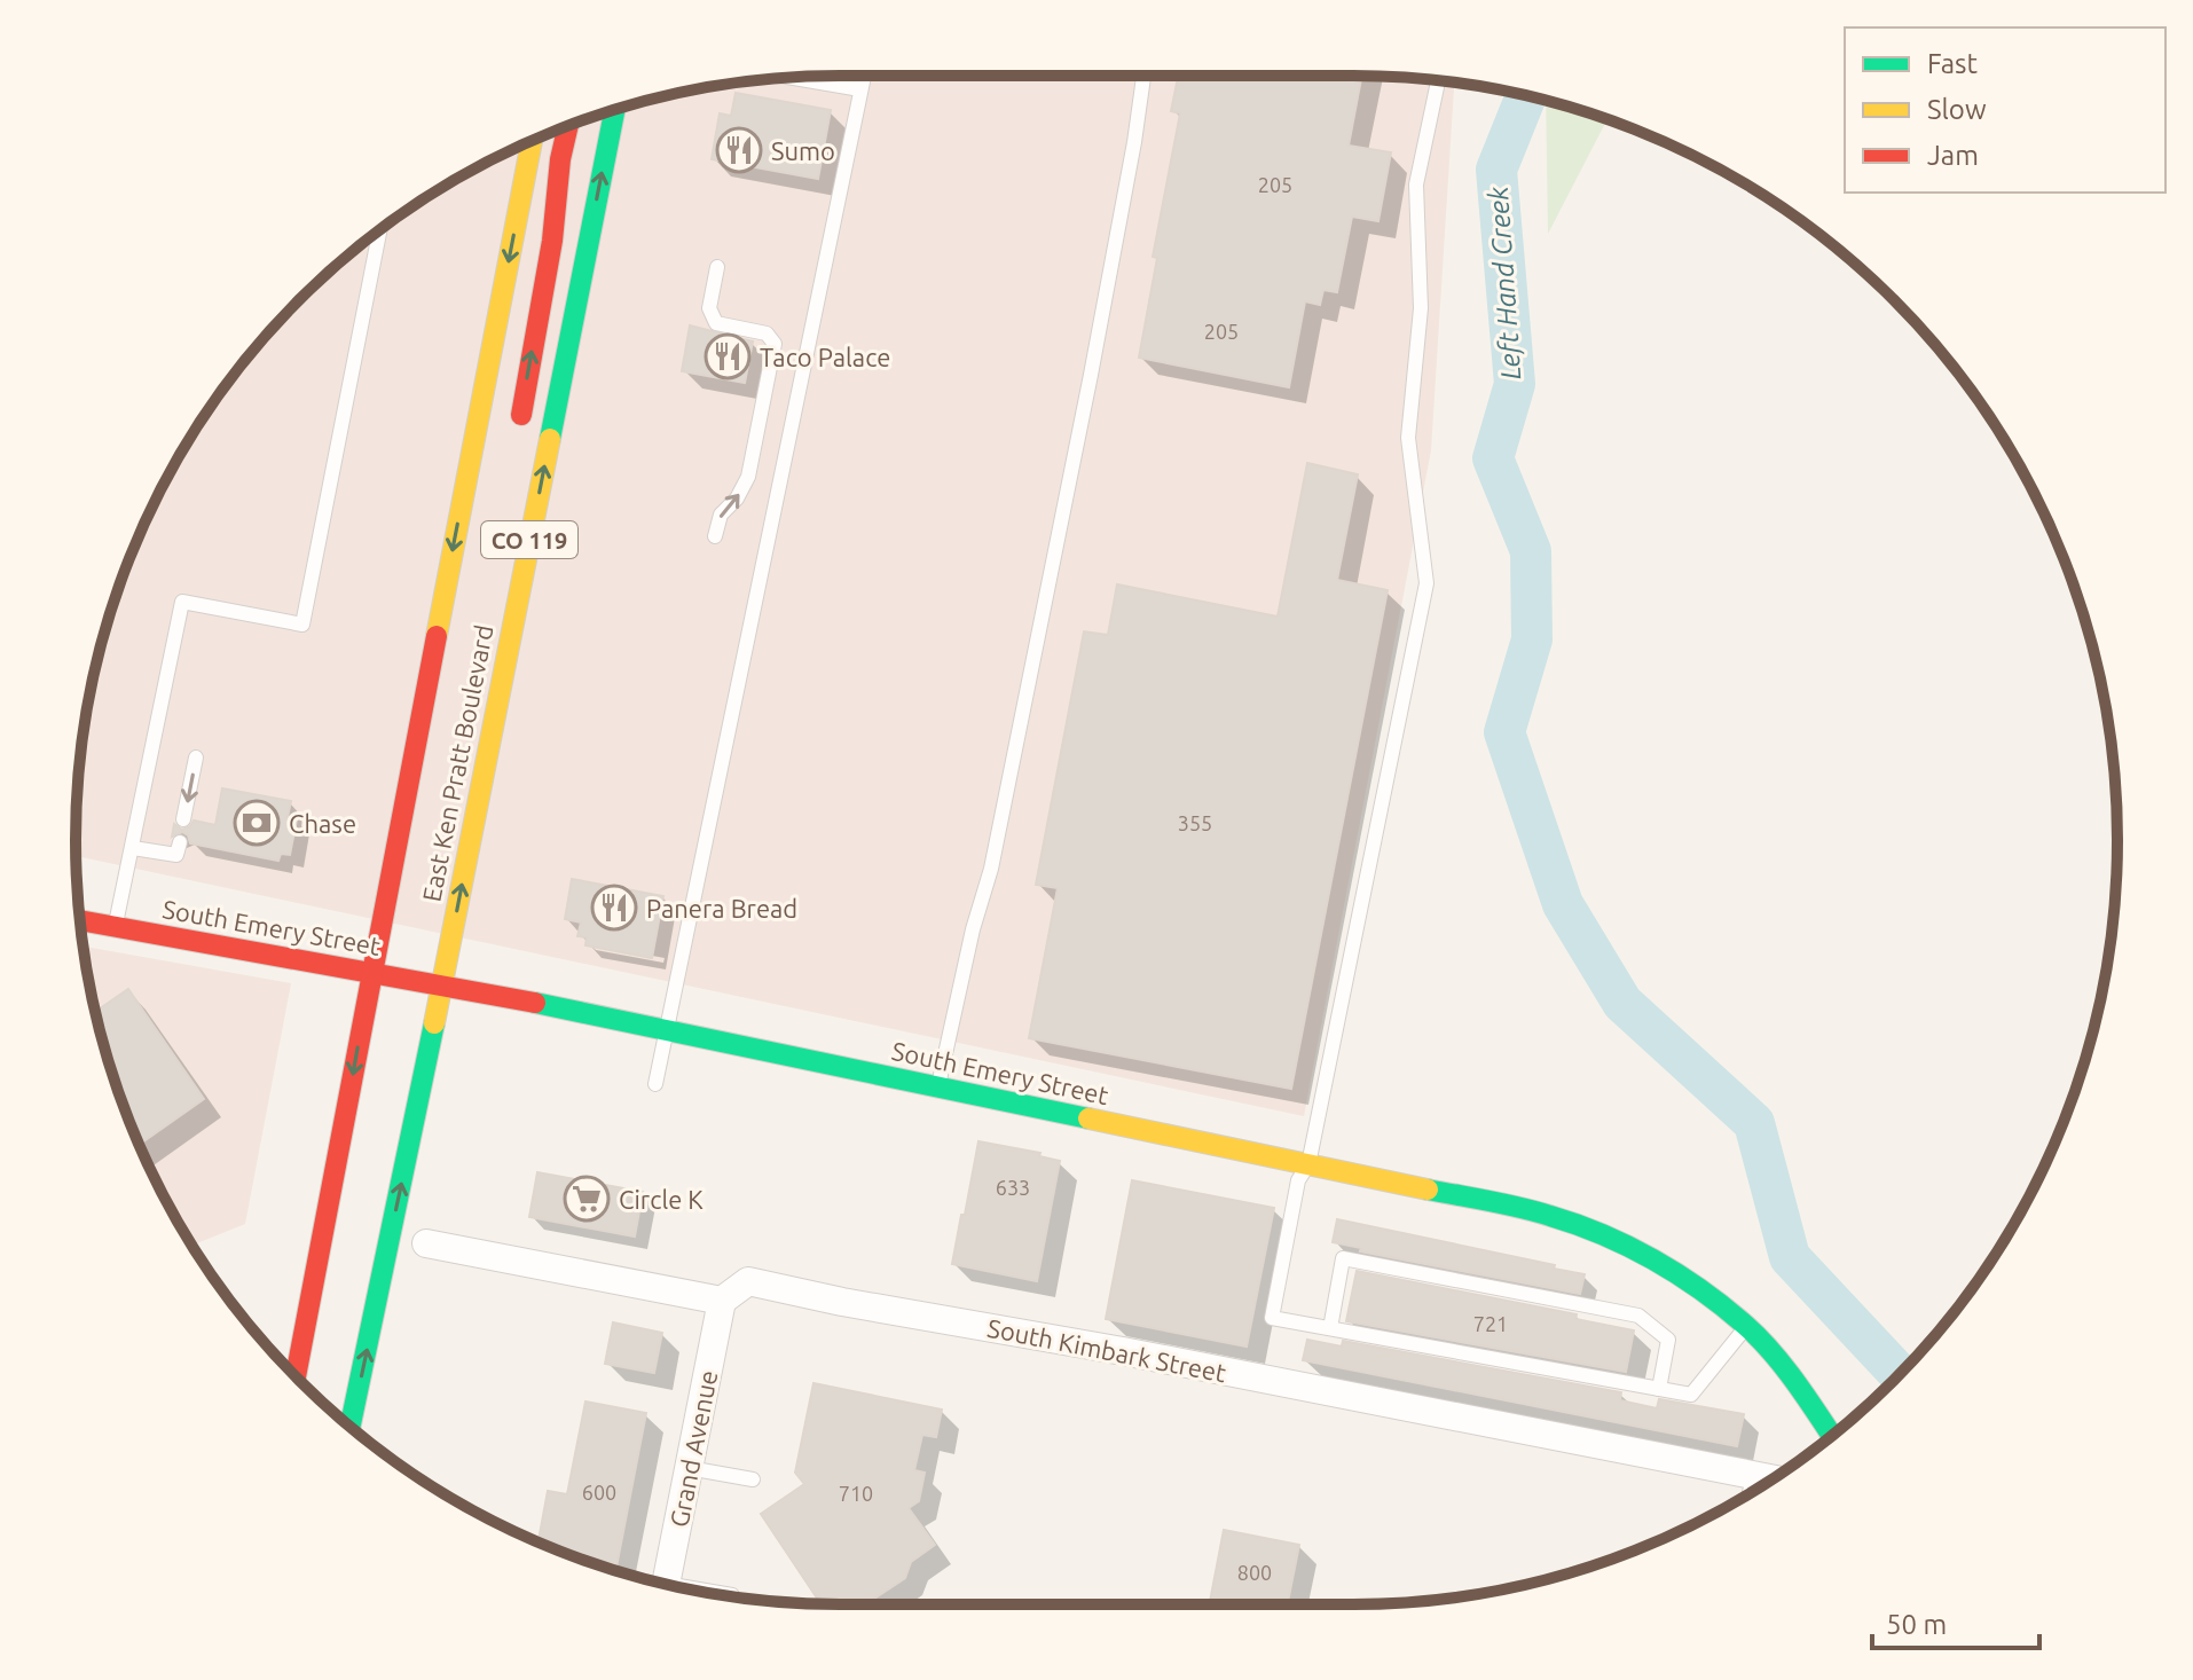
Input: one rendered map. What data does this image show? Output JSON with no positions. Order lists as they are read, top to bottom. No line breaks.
{"streets":{"main road":["CO 119","East Ken Pratt Boulevard","South Emery Street"],"street":["South Kimbark Street","Grand Avenue"]},"crossings":[["East Ken Pratt Boulevard","South Emery Street"],["South Kimbark Street","Grand Avenue"]],"water":["Left Hand Creek"],"places":{"restaurant":["Sumo","Taco Palace","Panera Bread"],"bank":["Chase"],"supermarket":["Circle K"]},"house_numbers":["205","205","355","633","721","600","710","800"],"legend":["Fast","Slow","Jam"],"scale_bar":"50 m"}
